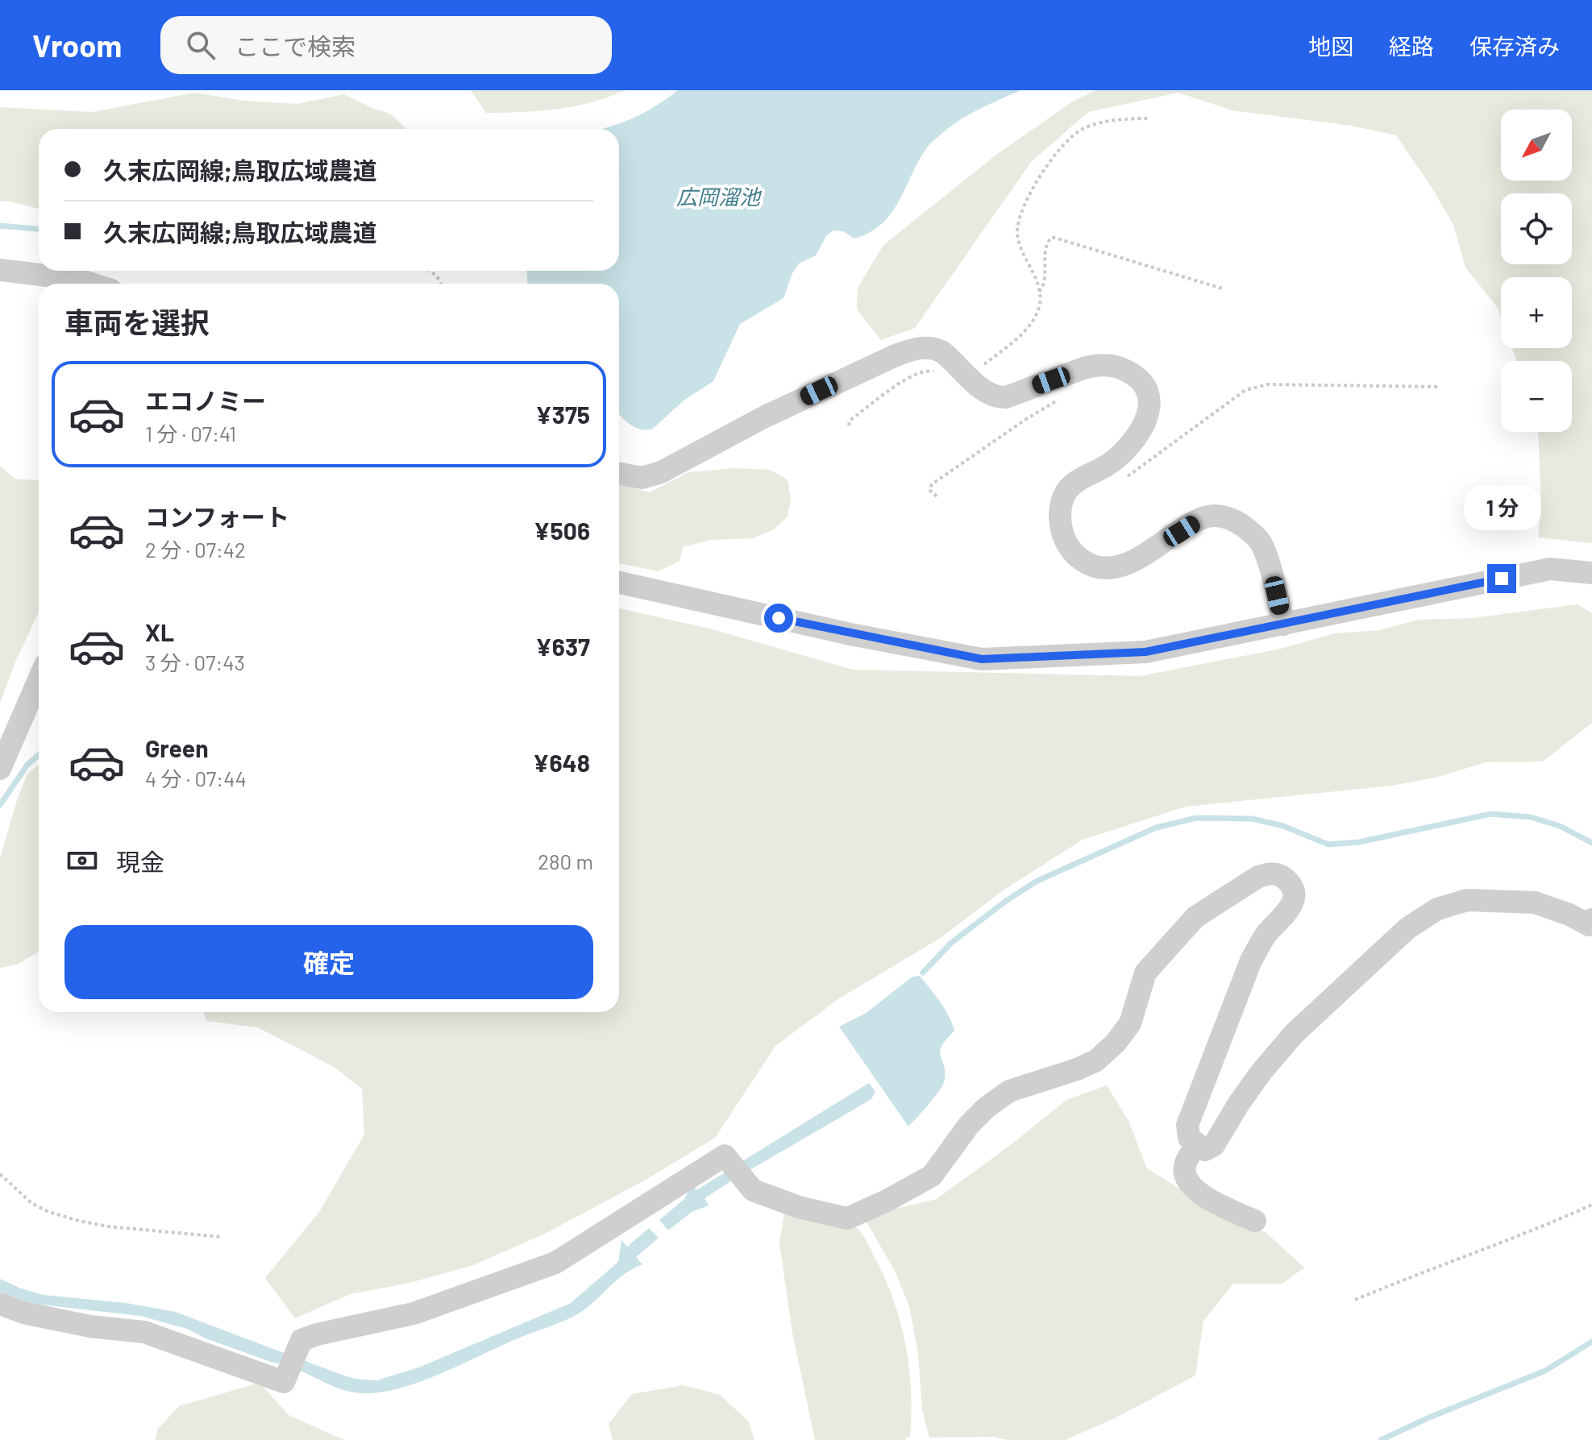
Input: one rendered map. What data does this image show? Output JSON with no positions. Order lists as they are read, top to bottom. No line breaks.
{"water":["広岡溜池"],"north":"bottom left","page":{"header":"Vroom","search":"ここで検索","nav":["地図","経路","保存済み"],"map_buttons":["+","−"],"banner":["久末広岡線;鳥取広域農道","久末広岡線;鳥取広域農道"],"heading":"車両を選択","list":[{"name":"エコノミー","note":"1 分 · 07:41","value":"¥375"},{"name":"コンフォート","note":"2 分 · 07:42","value":"¥506"},{"name":"XL","note":"3 分 · 07:43","value":"¥637"},{"name":"Green","note":"4 分 · 07:44","value":"¥648"}],"bubble":"1 分","pay":["現金","280 m"],"buttons":"確定"}}
